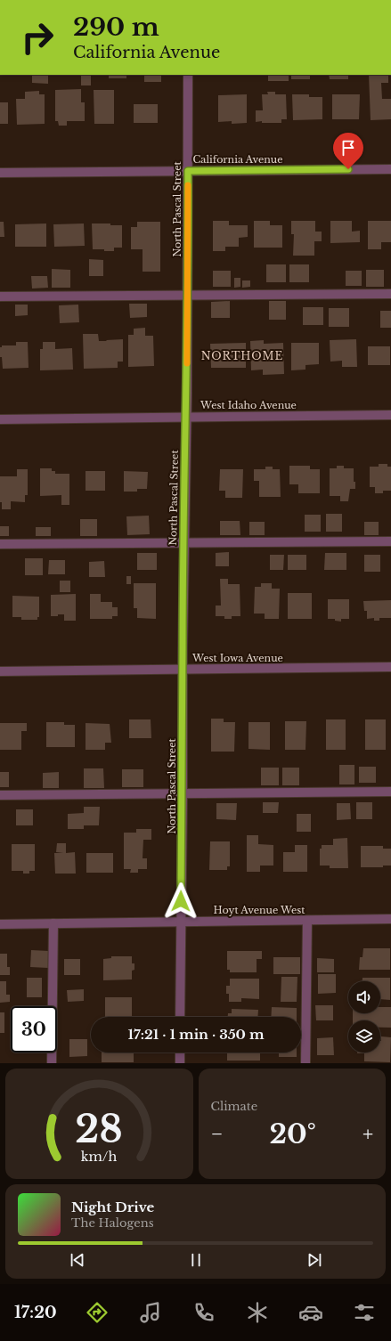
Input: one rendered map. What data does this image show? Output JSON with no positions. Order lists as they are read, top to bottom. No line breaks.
{"streets":{"street":["California Avenue","North Pascal Street","West Idaho Avenue","West Iowa Avenue","Hoyt Avenue West"]},"crossings":[["California Avenue","North Pascal Street"],["North Pascal Street","West Idaho Avenue"],["North Pascal Street","West Iowa Avenue"],["North Pascal Street","Hoyt Avenue West"]],"districts":["NORTHOME"],"page":{"turn":["290 m","California Avenue"],"limit":"30","trip":"17:21 · 1 min · 350 m","tile":"Climate","heat":["−","20°","+"],"song":["Night Drive","The Halogens"],"tabs":"17:20","gauge":["28","km/h"]}}
